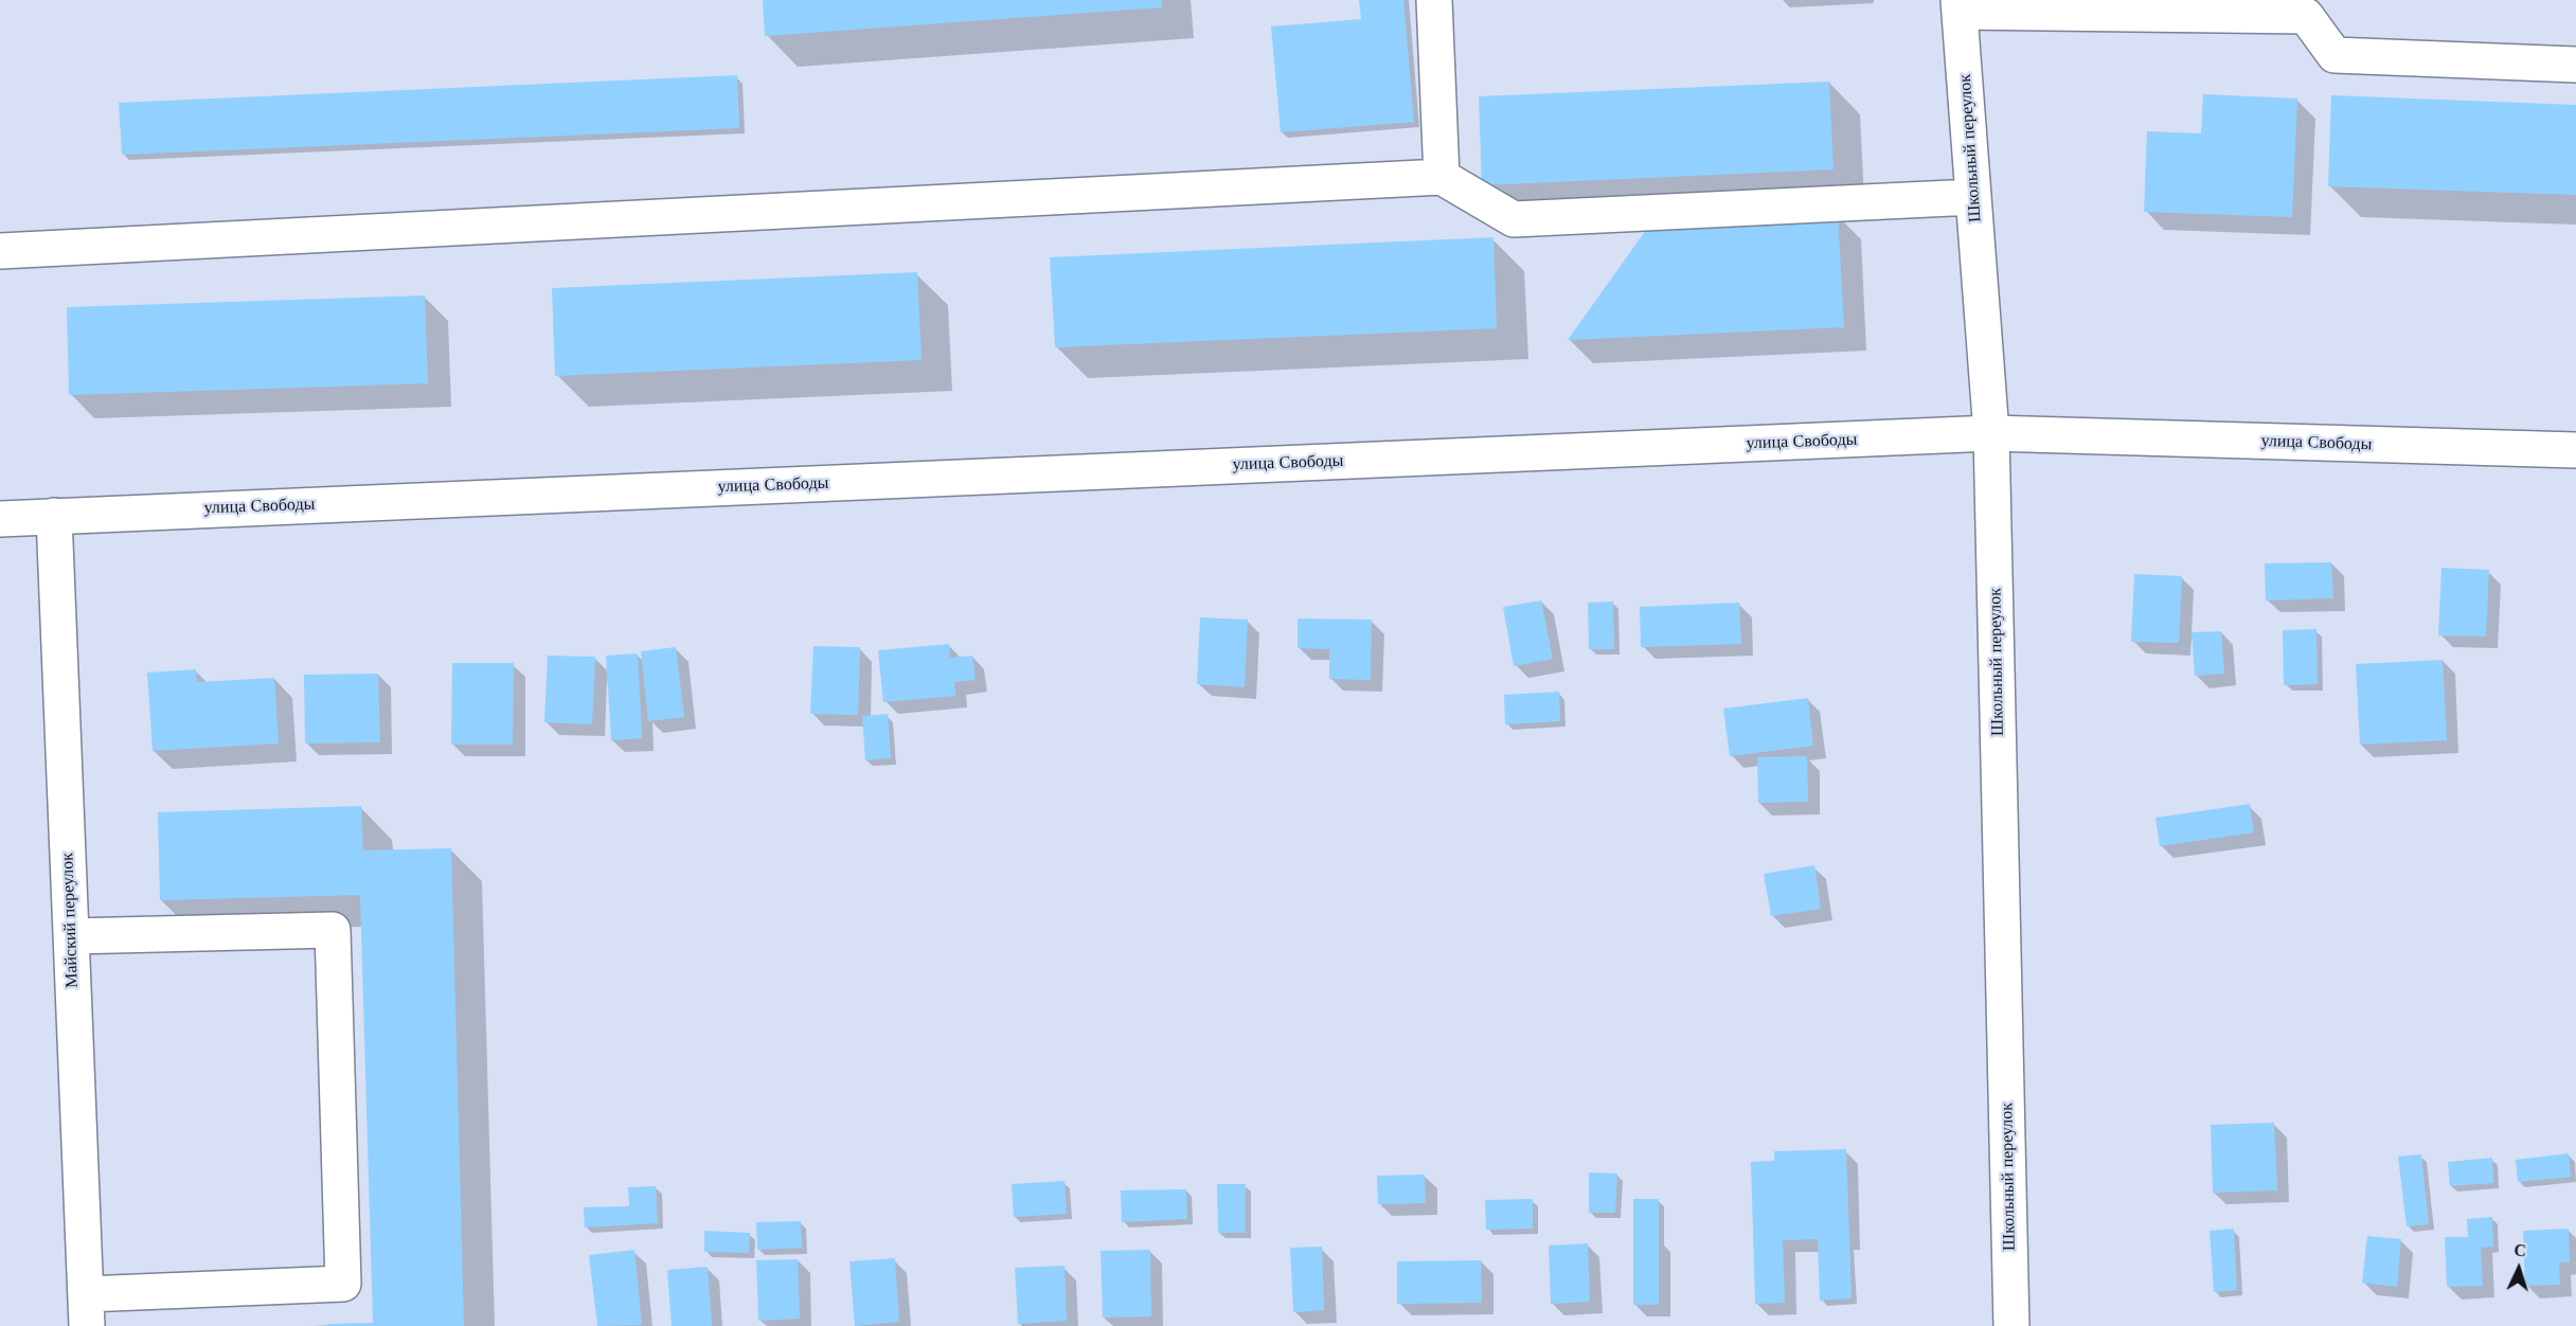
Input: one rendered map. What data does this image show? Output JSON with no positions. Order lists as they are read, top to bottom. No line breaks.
{"streets":{"main road":["Школьный переулок","улица Свободы","Майский переулок"]},"crossings":[["Школьный переулок","улица Свободы"],["улица Свободы","Майский переулок"]],"north":"top"}
